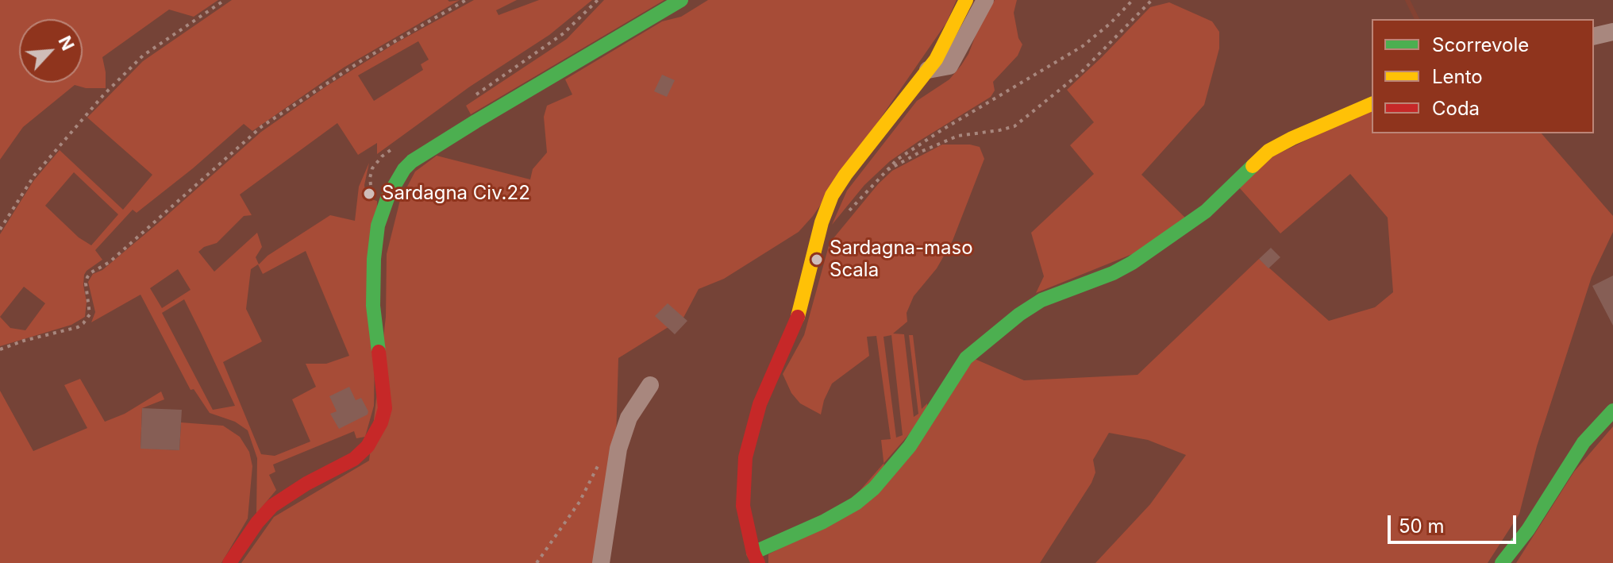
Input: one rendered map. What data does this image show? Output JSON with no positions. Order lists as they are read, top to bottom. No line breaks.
{"places":["Sardagna Civ.22","Sardagna-maso Scala"],"legend":["Scorrevole","Lento","Coda"],"scale_bar":"50 m","north":"top right"}
